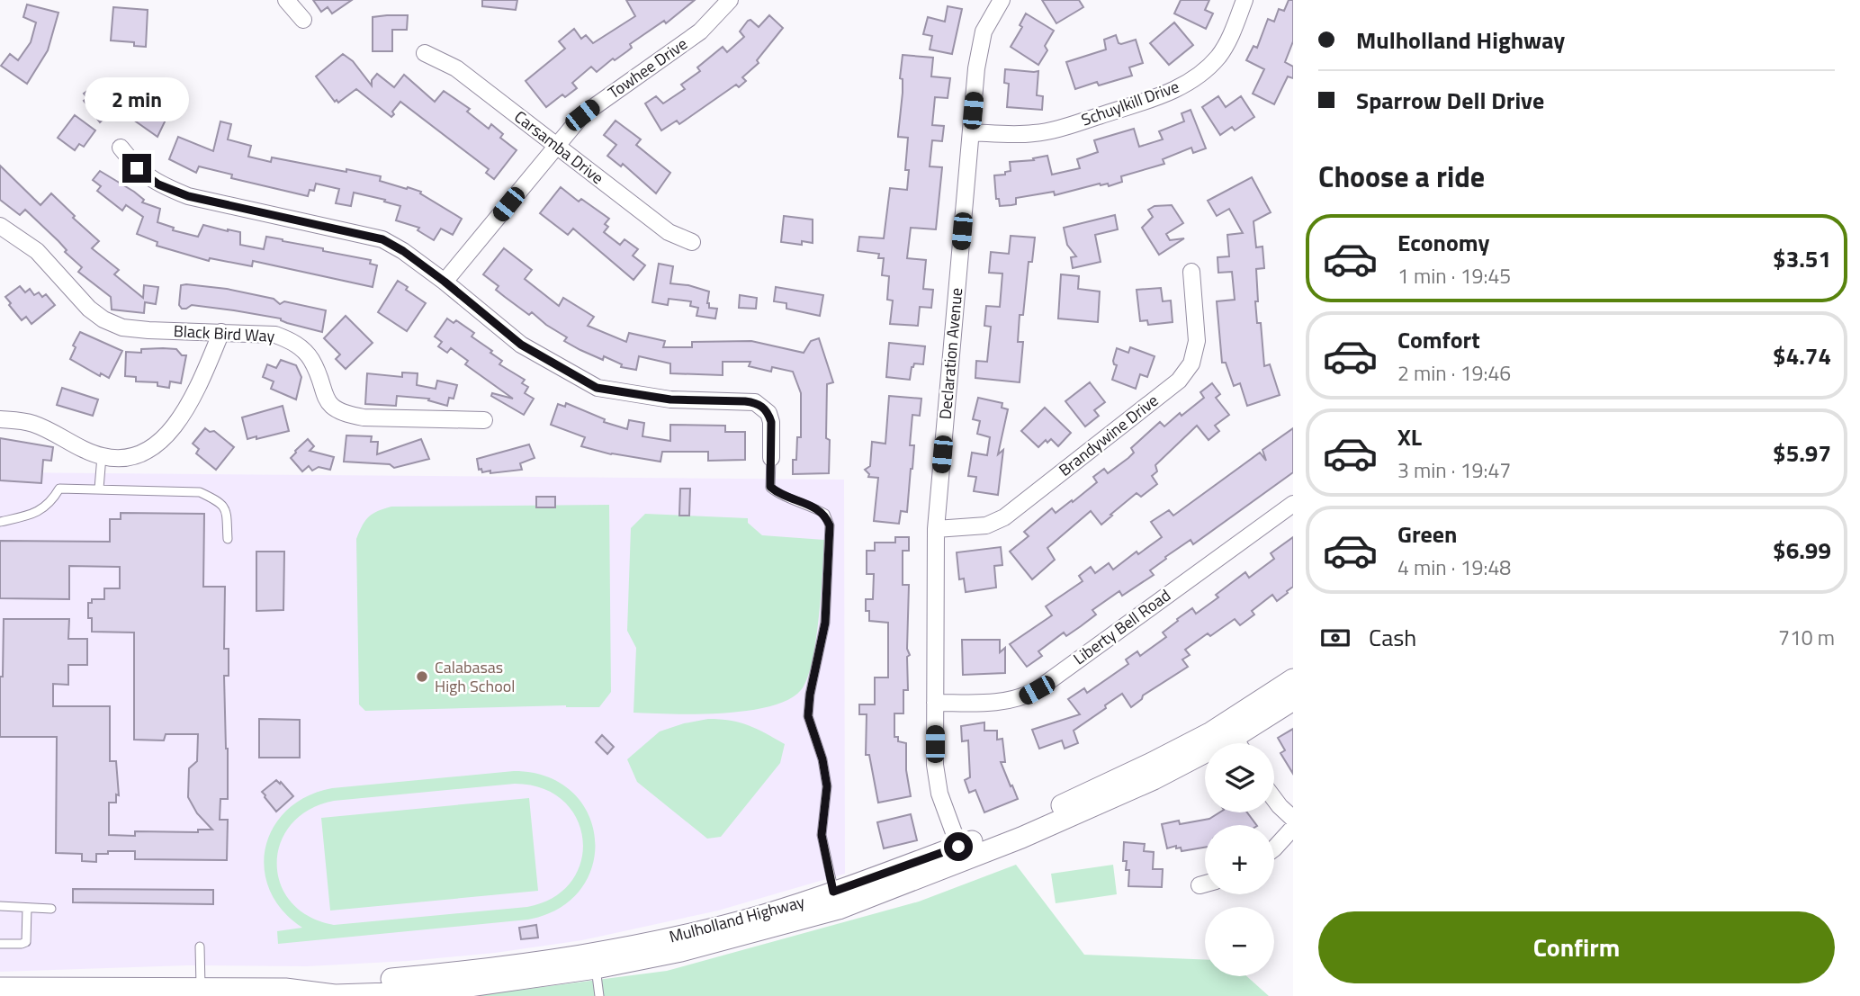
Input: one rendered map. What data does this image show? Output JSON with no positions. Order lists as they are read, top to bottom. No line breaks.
{"streets":{"main road":["Mulholland Highway"],"street":["Towhee Drive","Schuylkill Drive","Carsamba Drive","Black Bird Way","Declaration Avenue","Brandywine Drive","Liberty Bell Road"]},"crossings":[["Towhee Drive","Carsamba Drive"],["Schuylkill Drive","Declaration Avenue"],["Declaration Avenue","Brandywine Drive"],["Declaration Avenue","Liberty Bell Road"],["Declaration Avenue","Mulholland Highway"]],"places":["Calabasas High School"],"page":{"banner":["Mulholland Highway","Sparrow Dell Drive"],"bubble":"2 min","heading":"Choose a ride","list":[{"name":"Economy","note":"1 min · 19:45","value":"$3.51"},{"name":"Comfort","note":"2 min · 19:46","value":"$4.74"},{"name":"XL","note":"3 min · 19:47","value":"$5.97"},{"name":"Green","note":"4 min · 19:48","value":"$6.99"}],"pay":["Cash","710 m"],"map_buttons":["+","−"],"buttons":"Confirm"}}
